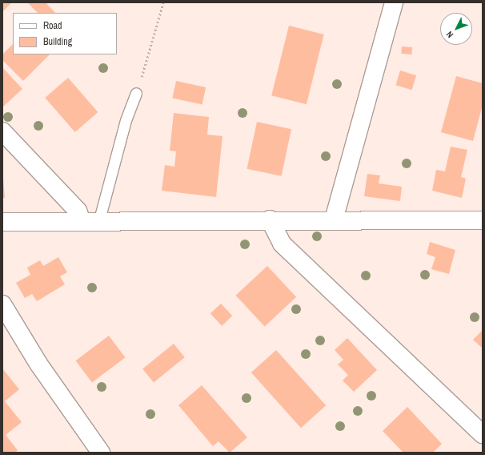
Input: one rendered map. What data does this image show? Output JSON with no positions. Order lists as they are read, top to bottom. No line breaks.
{"legend":["Road","Building"],"north":"bottom left"}
